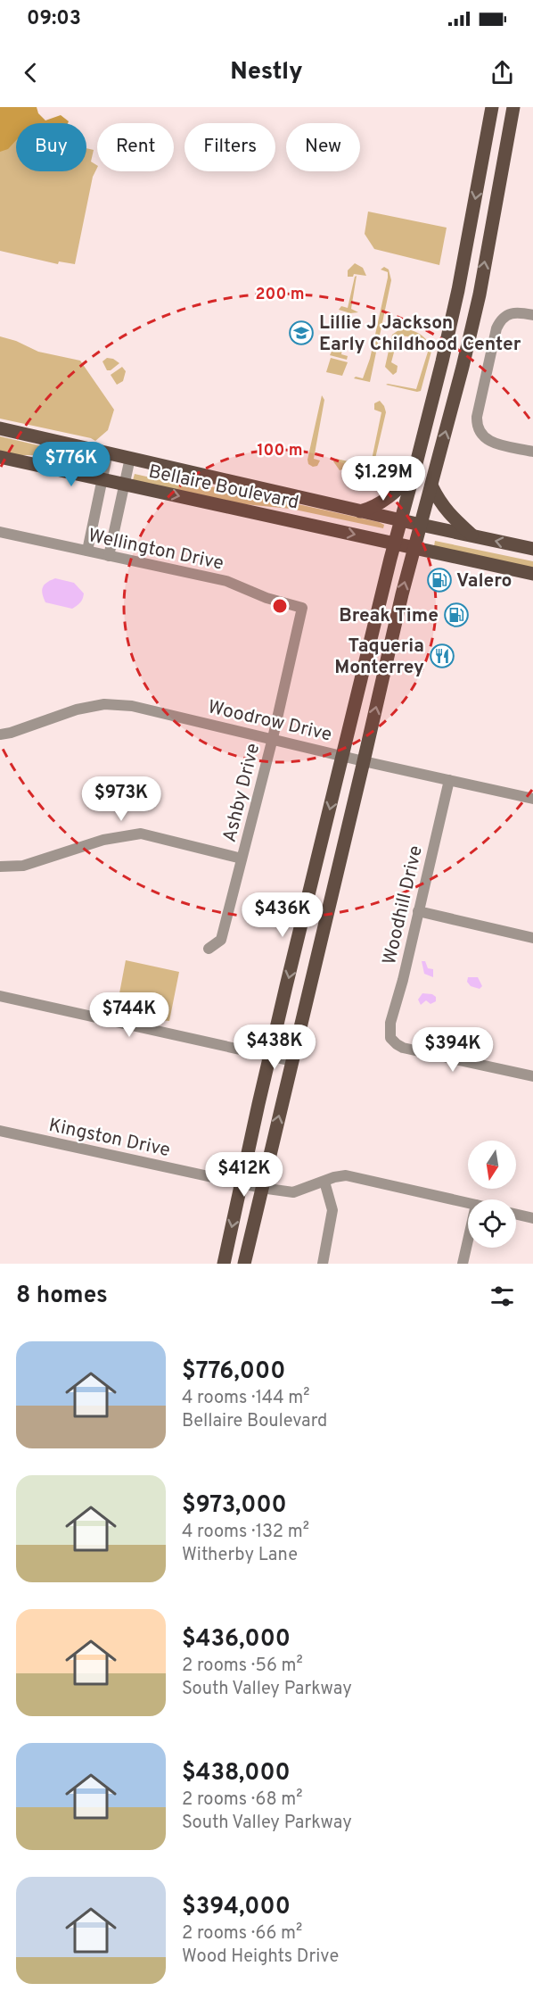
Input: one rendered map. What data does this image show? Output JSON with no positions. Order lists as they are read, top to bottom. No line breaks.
{"streets":{"main road":["Bellaire Boulevard"],"street":["Wellington Drive","Woodrow Drive","Ashby Drive","Woodhill Drive","Kingston Drive"]},"crossings":[["Wellington Drive","Ashby Drive"],["Woodrow Drive","Ashby Drive"],["Woodrow Drive","Woodhill Drive"]],"places":{"school or university":["Lillie J Jackson Early Childhood Center"],"fuel station":["Valero","Break Time"],"restaurant":["Taqueria Monterrey"]},"north":"bottom","page":{"status":"09:03","header":"Nestly","chip":["Buy","Rent","Filters","New"],"price":["$776K","$1.29M","$973K","$436K","$744K","$438K","$394K","$412K"],"heading":"8 homes","list":[{"name":"$776,000","note":"4 rooms · 144 m² · Bellaire Boulevard"},{"name":"$973,000","note":"4 rooms · 132 m² · Witherby Lane"},{"name":"$436,000","note":"2 rooms · 56 m² · South Valley Parkway"},{"name":"$438,000","note":"2 rooms · 68 m² · South Valley Parkway"},{"name":"$394,000","note":"2 rooms · 66 m² · Wood Heights Drive"}]},"rings":["200 m","100 m"]}
